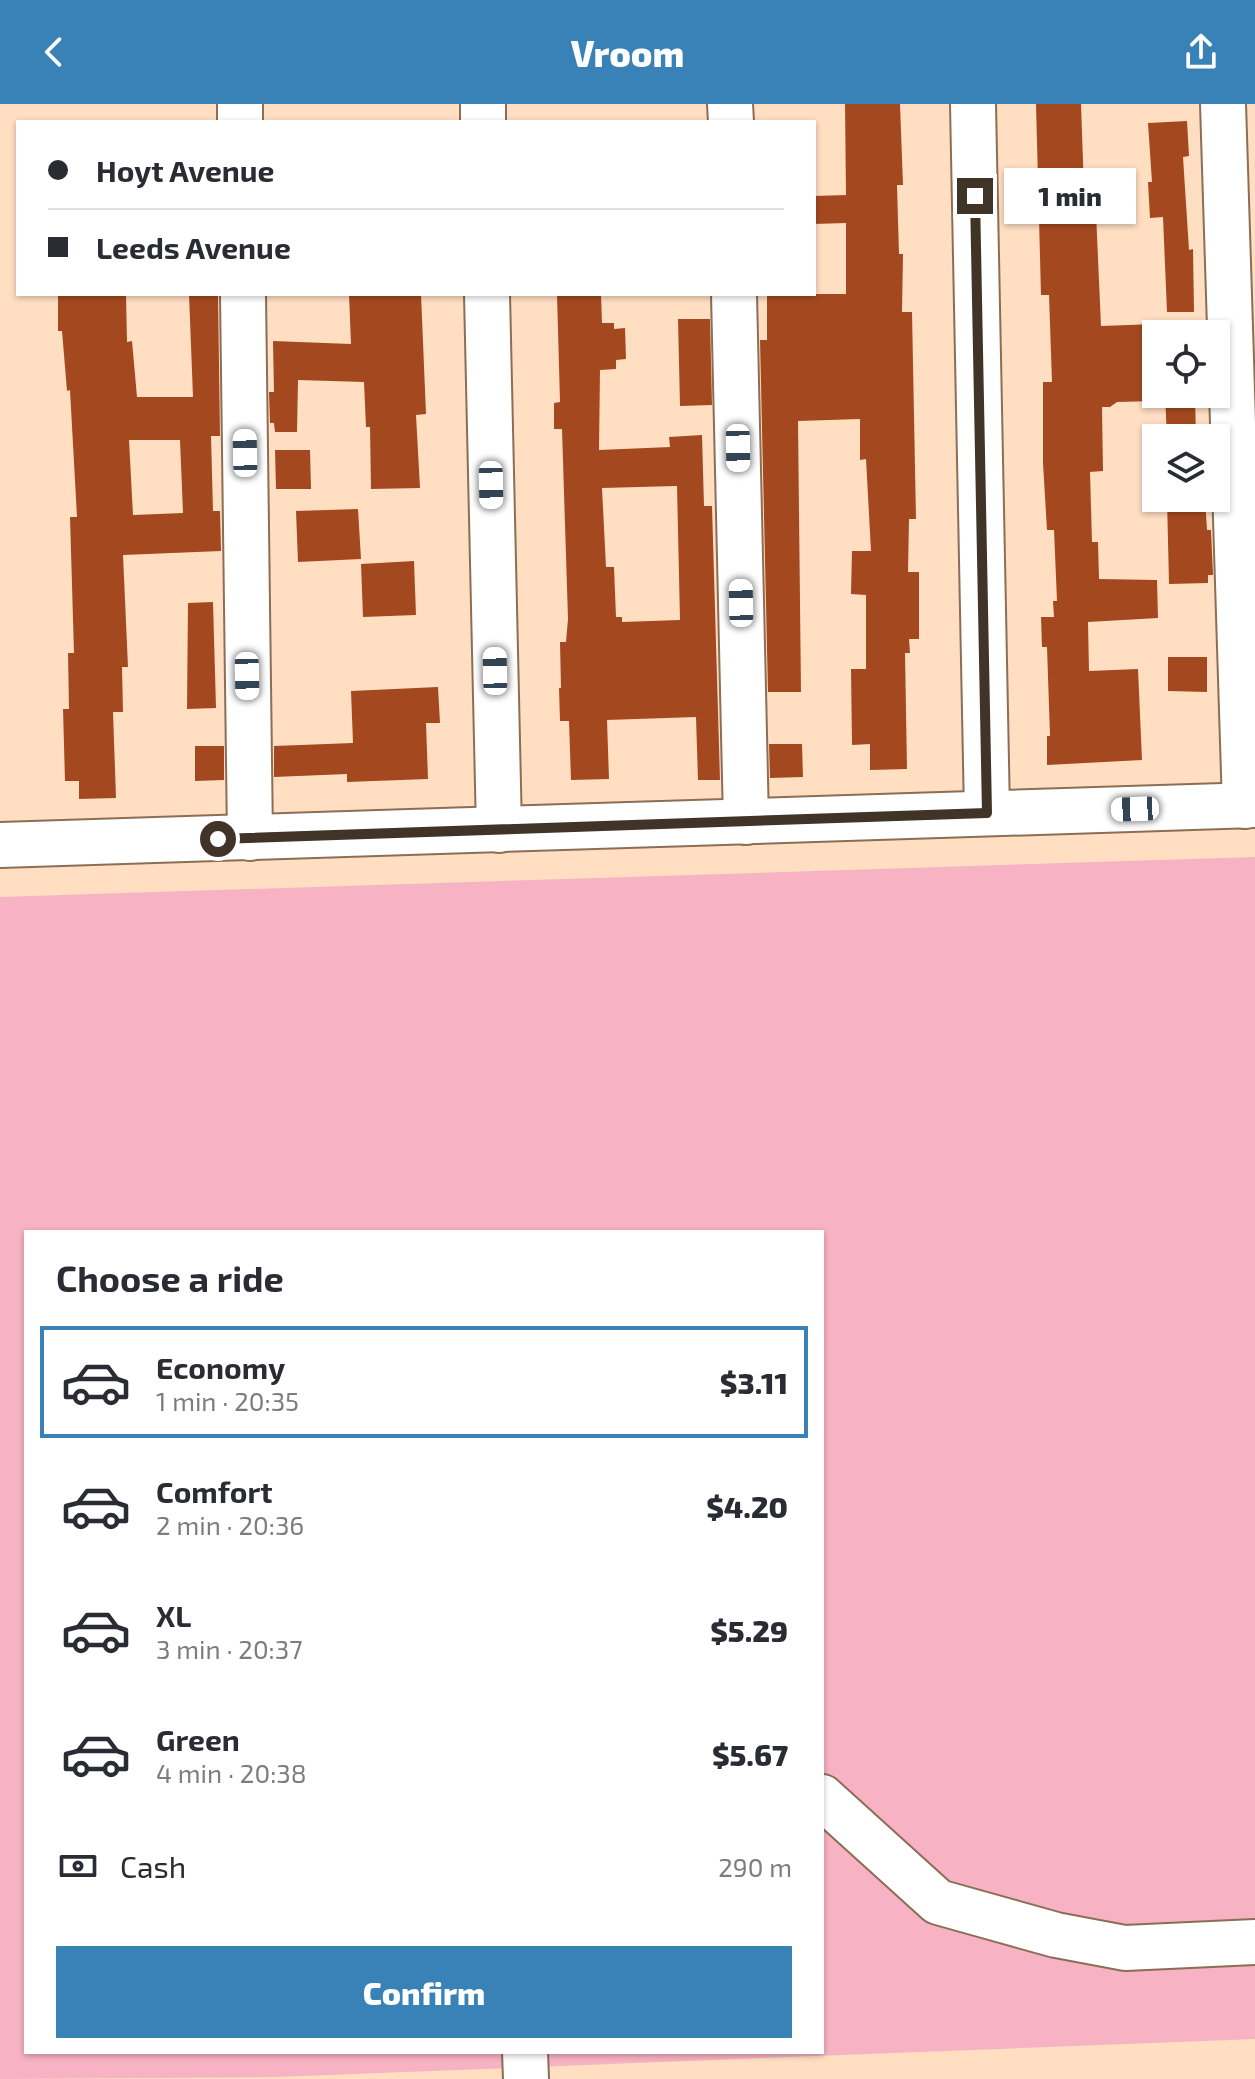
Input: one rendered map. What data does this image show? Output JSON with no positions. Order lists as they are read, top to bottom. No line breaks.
{"page":{"header":"Vroom","banner":["Hoyt Avenue","Leeds Avenue"],"bubble":"1 min","heading":"Choose a ride","list":[{"name":"Economy","note":"1 min · 20:35","value":"$3.11"},{"name":"Comfort","note":"2 min · 20:36","value":"$4.20"},{"name":"XL","note":"3 min · 20:37","value":"$5.29"},{"name":"Green","note":"4 min · 20:38","value":"$5.67"}],"pay":["Cash","290 m"],"buttons":"Confirm"}}
